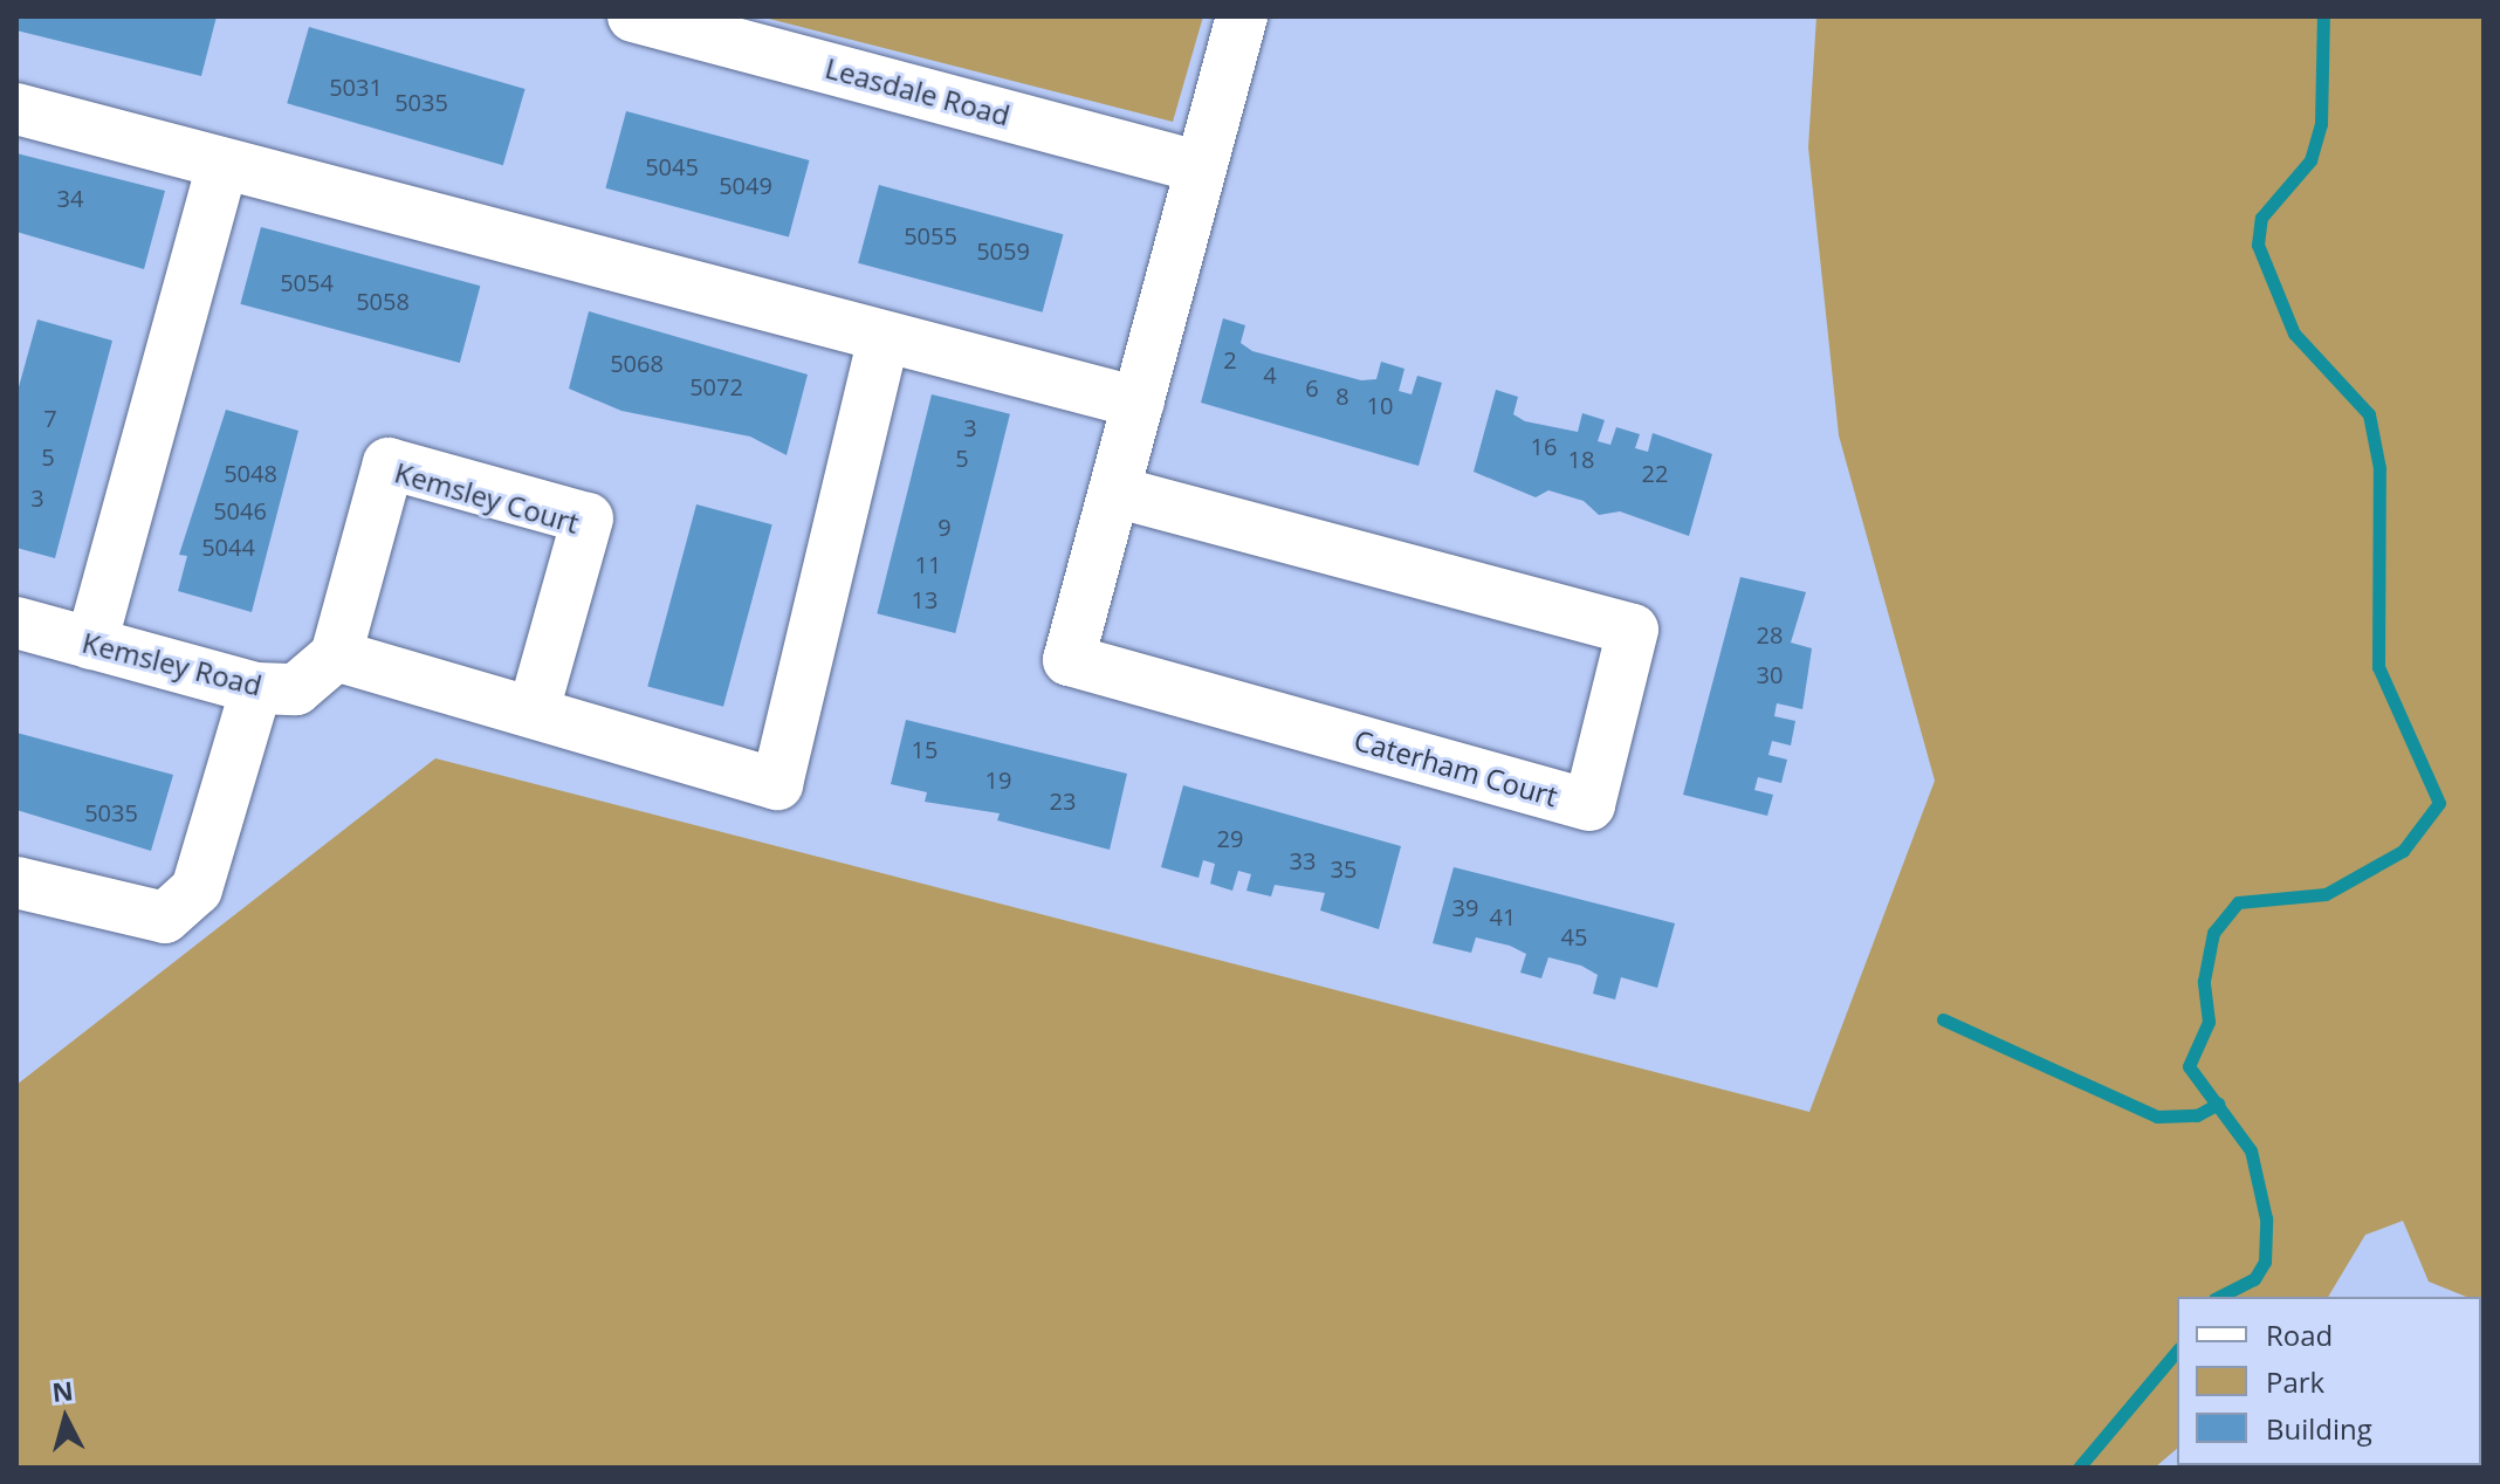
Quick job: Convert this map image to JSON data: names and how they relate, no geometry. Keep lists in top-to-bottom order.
{
  "streets": {
    "street": [
      "Leasdale Road",
      "Kemsley Court",
      "Kemsley Road",
      "Caterham Court"
    ]
  },
  "crossings": [
    ["Leasdale Road", "Caterham Court"],
    ["Kemsley Court", "Kemsley Road"]
  ],
  "house_numbers": [
    "5031",
    "5035",
    "5045",
    "5049",
    "34",
    "5055",
    "5059",
    "5054",
    "5058",
    "2",
    "5068",
    "4",
    "5072",
    "6",
    "8",
    "10",
    "7",
    "3",
    "16",
    "5",
    "5",
    "18",
    "5048",
    "22",
    "3",
    "5046",
    "9",
    "5044",
    "11",
    "13",
    "28",
    "30",
    "15",
    "19",
    "23",
    "5035",
    "29",
    "33",
    "35",
    "39",
    "41",
    "45"
  ],
  "legend": ["Road", "Park", "Building"],
  "north": "top"
}
